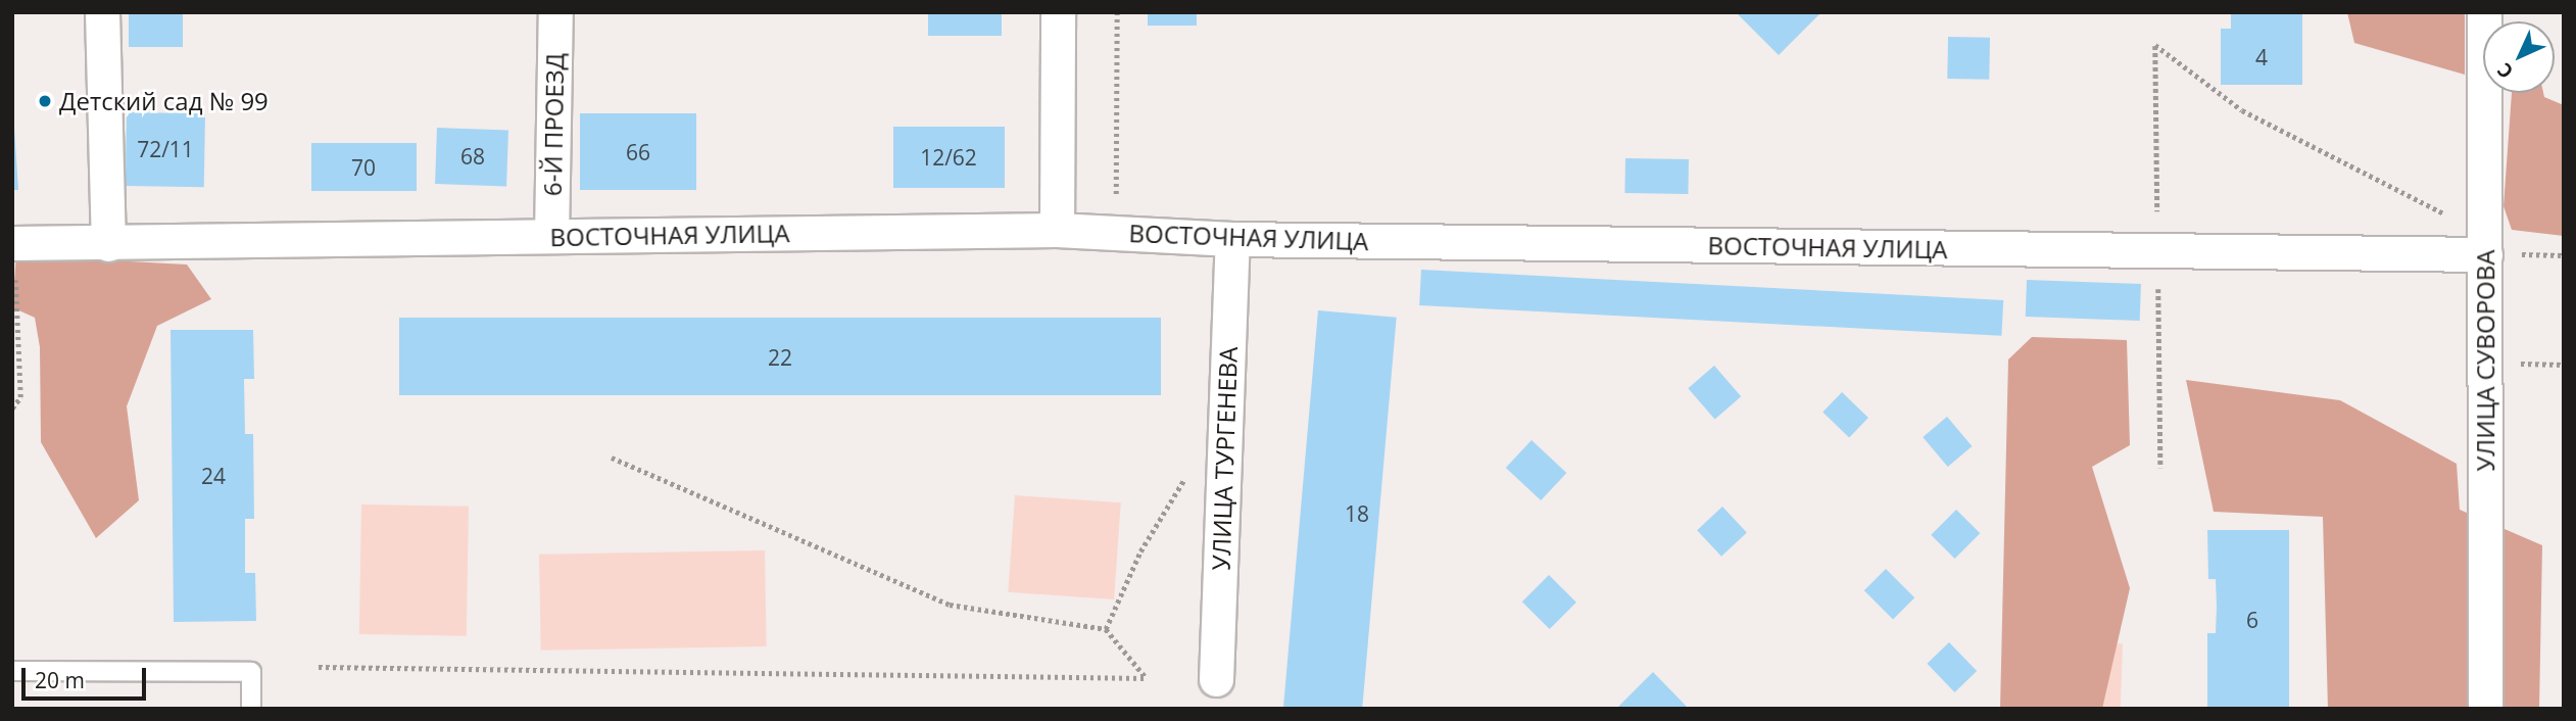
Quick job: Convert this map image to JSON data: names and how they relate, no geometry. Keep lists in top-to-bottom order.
{
  "streets": {
    "street": [
      "6-Й ПРОЕЗД",
      "ВОСТОЧНАЯ УЛИЦА",
      "УЛИЦА СУВОРОВА",
      "УЛИЦА ТУРГЕНЕВА"
    ]
  },
  "crossings": [
    ["6-Й ПРОЕЗД", "ВОСТОЧНАЯ УЛИЦА"],
    ["ВОСТОЧНАЯ УЛИЦА", "УЛИЦА СУВОРОВА"],
    ["ВОСТОЧНАЯ УЛИЦА", "УЛИЦА ТУРГЕНЕВА"]
  ],
  "places": ["Детский сад № 99"],
  "house_numbers": [
    "4",
    "72/11",
    "66",
    "68",
    "12/62",
    "70",
    "22",
    "24",
    "18",
    "6"
  ],
  "scale_bar": "20 m",
  "north": "bottom left"
}
